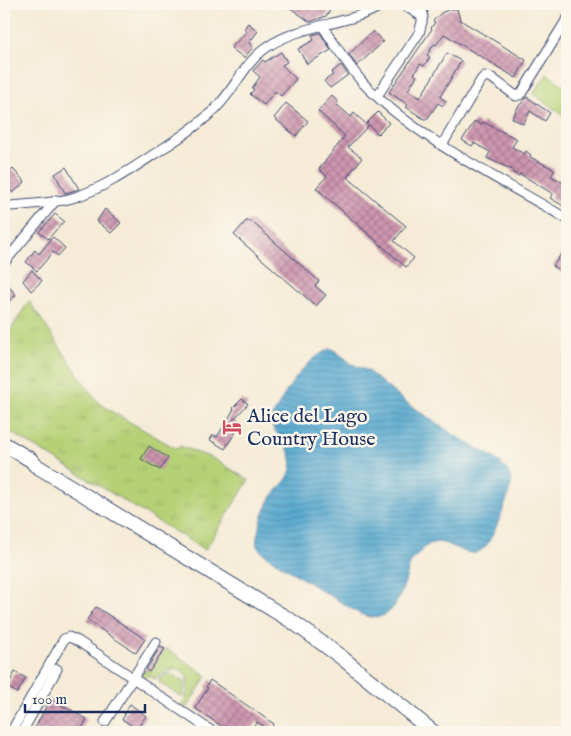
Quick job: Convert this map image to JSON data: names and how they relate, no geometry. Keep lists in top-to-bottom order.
{
  "places": {
    "hotel": ["Alice del Lago Country House"]
  },
  "scale_bar": "100 m"
}
